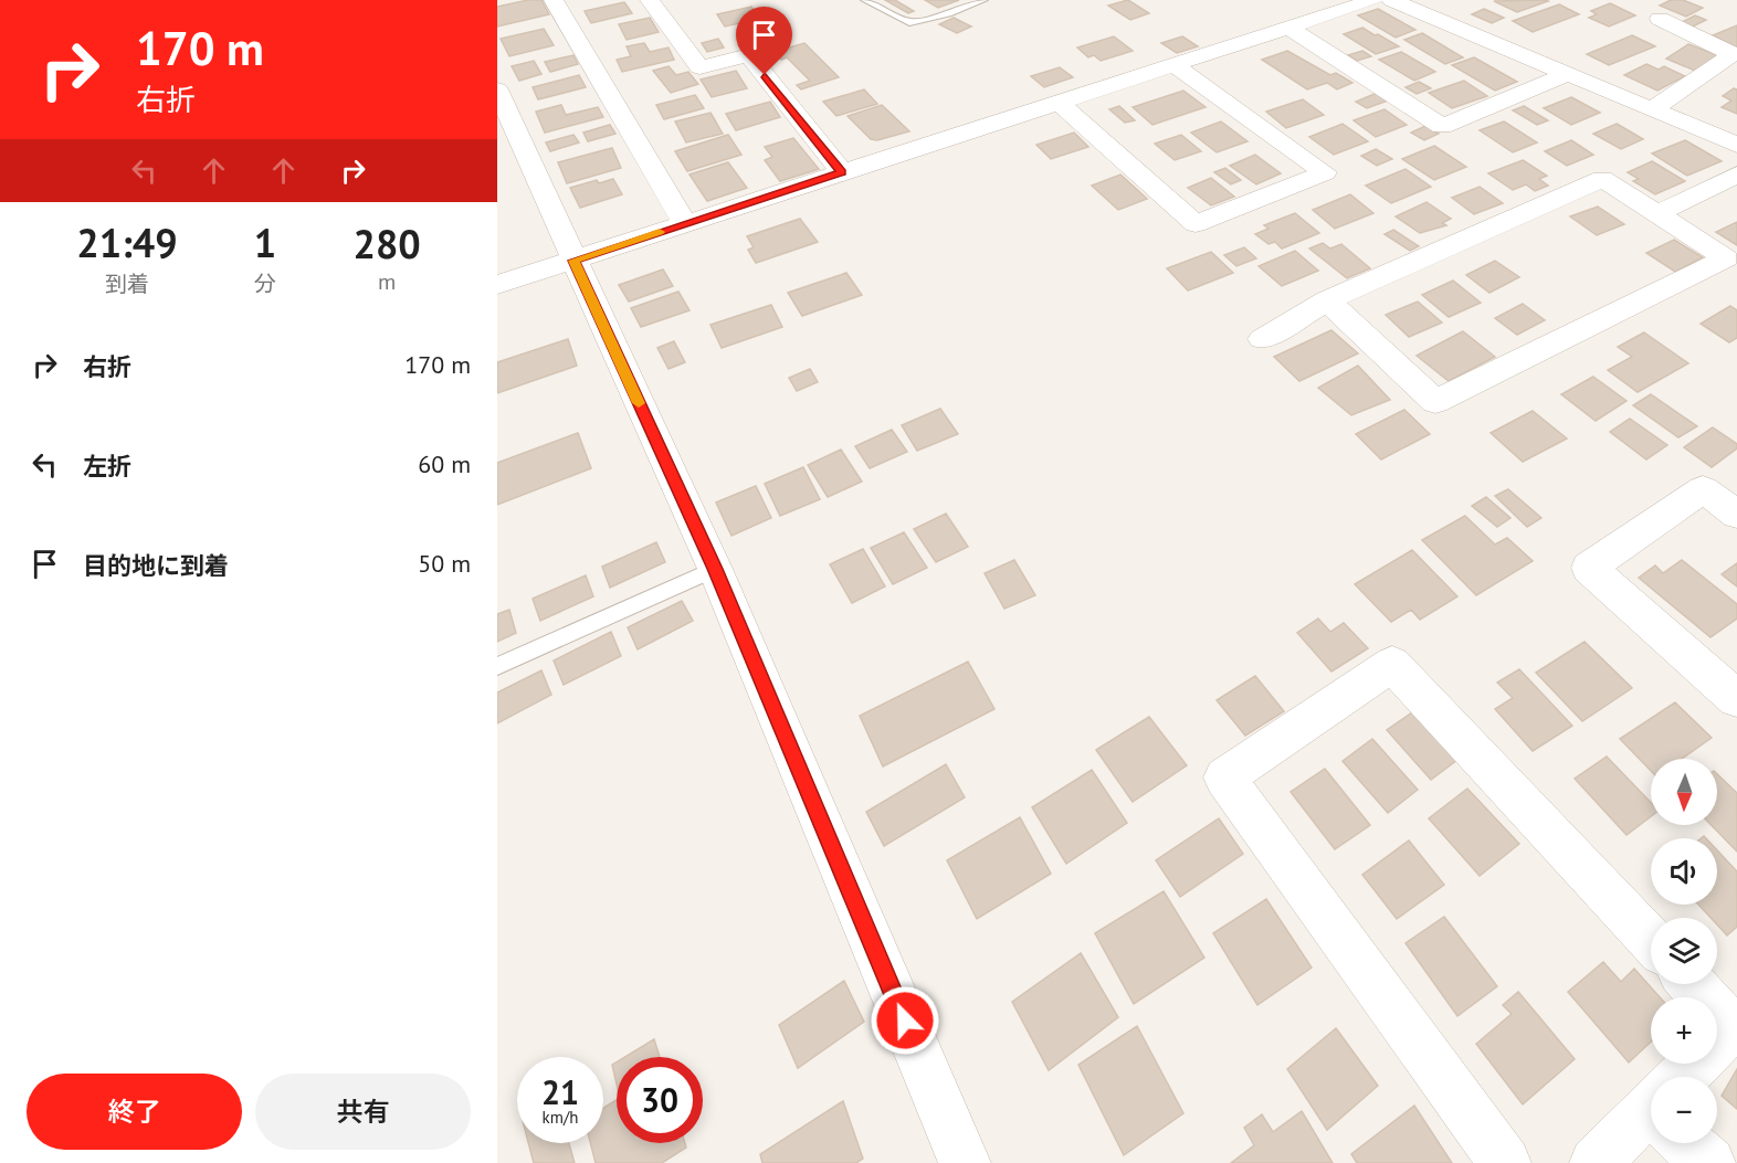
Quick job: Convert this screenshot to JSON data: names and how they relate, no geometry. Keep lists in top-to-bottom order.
{
  "north": "bottom",
  "page": {
    "turn": ["170 m", "右折"],
    "eta": [
      "21:49",
      "到着",
      "1",
      "分",
      "280",
      "m"
    ],
    "list": [
      {
        "name": "右折",
        "value": "170 m"
      },
      {
        "name": "左折",
        "value": "60 m"
      },
      {
        "name": "目的地に到着",
        "value": "50 m"
      }
    ],
    "map_buttons": ["+", "−"],
    "speed": "21 km/h",
    "limit": "30",
    "buttons": ["終了", "共有"]
  }
}
